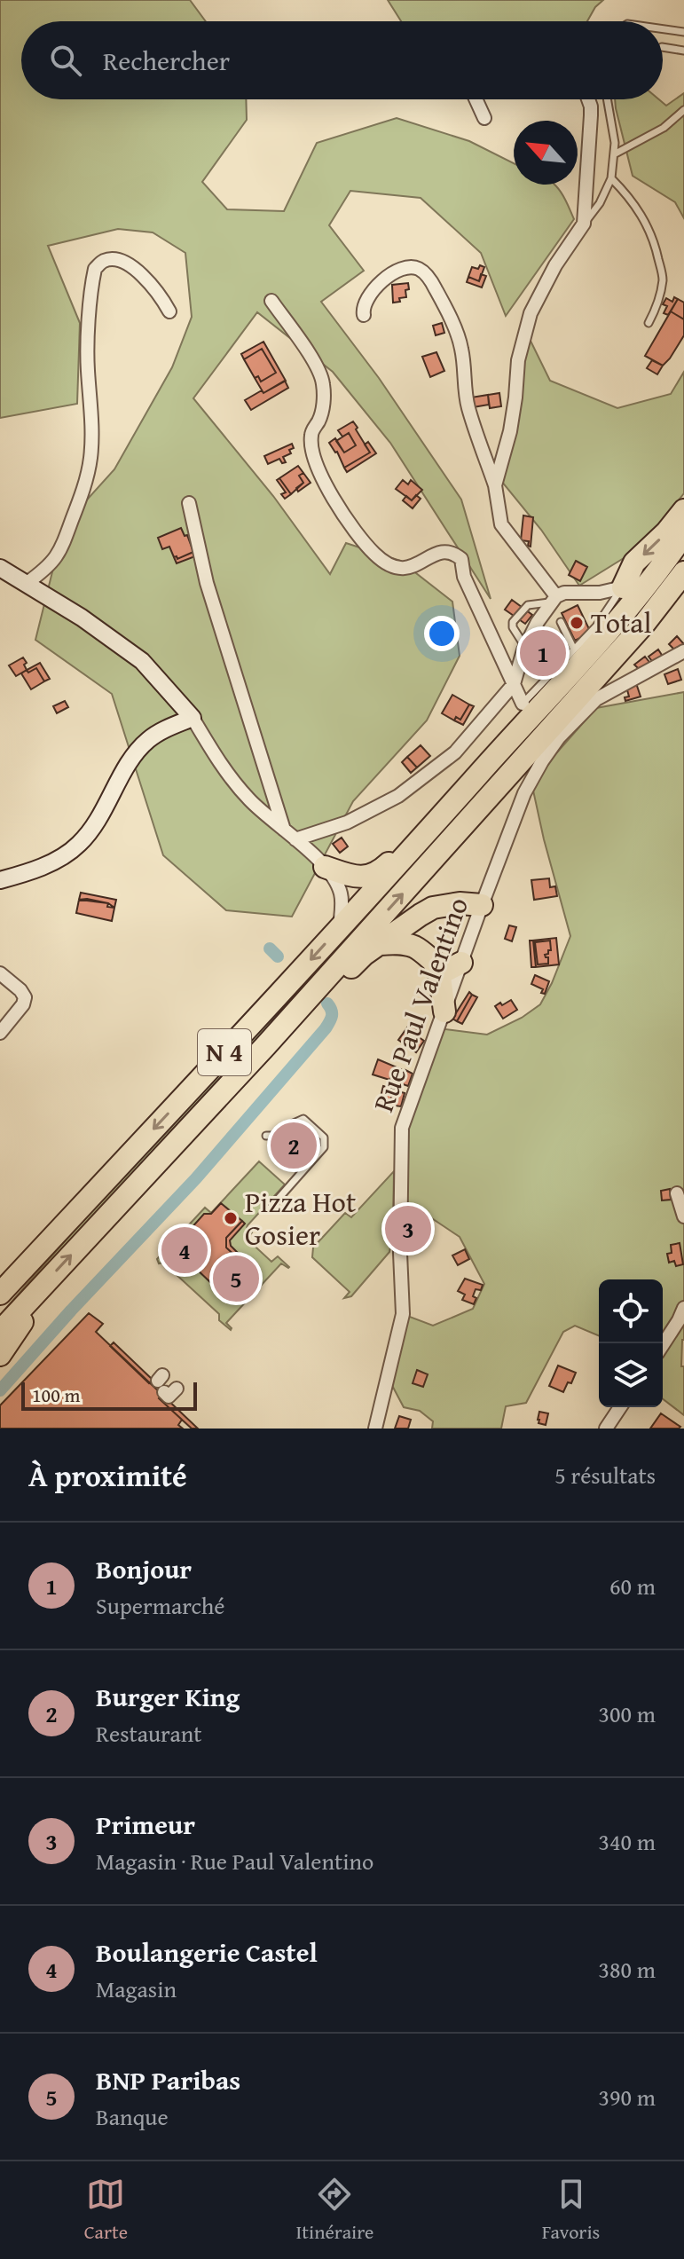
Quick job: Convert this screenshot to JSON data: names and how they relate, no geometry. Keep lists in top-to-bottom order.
{
  "streets": {
    "highway": ["N 4"],
    "street": ["Rue Paul Valentino"]
  },
  "places": ["Total", "Pizza Hot Gosier"],
  "scale_bar": "100 m",
  "north": "top left",
  "page": {
    "search": "Rechercher",
    "pins": [
      "1",
      "2",
      "3",
      "4",
      "5"
    ],
    "scale": "100 m",
    "heading": ["À proximité", "5 résultats"],
    "list": [
      {
        "mark": "1",
        "name": "Bonjour",
        "note": "Supermarché",
        "value": "60 m"
      },
      {
        "mark": "2",
        "name": "Burger King",
        "note": "Restaurant",
        "value": "300 m"
      },
      {
        "mark": "3",
        "name": "Primeur",
        "note": "Magasin · Rue Paul Valentino",
        "value": "340 m"
      },
      {
        "mark": "4",
        "name": "Boulangerie Castel",
        "note": "Magasin",
        "value": "380 m"
      },
      {
        "mark": "5",
        "name": "BNP Paribas",
        "note": "Banque",
        "value": "390 m"
      }
    ],
    "nav": ["Carte", "Itinéraire", "Favoris"]
  }
}
